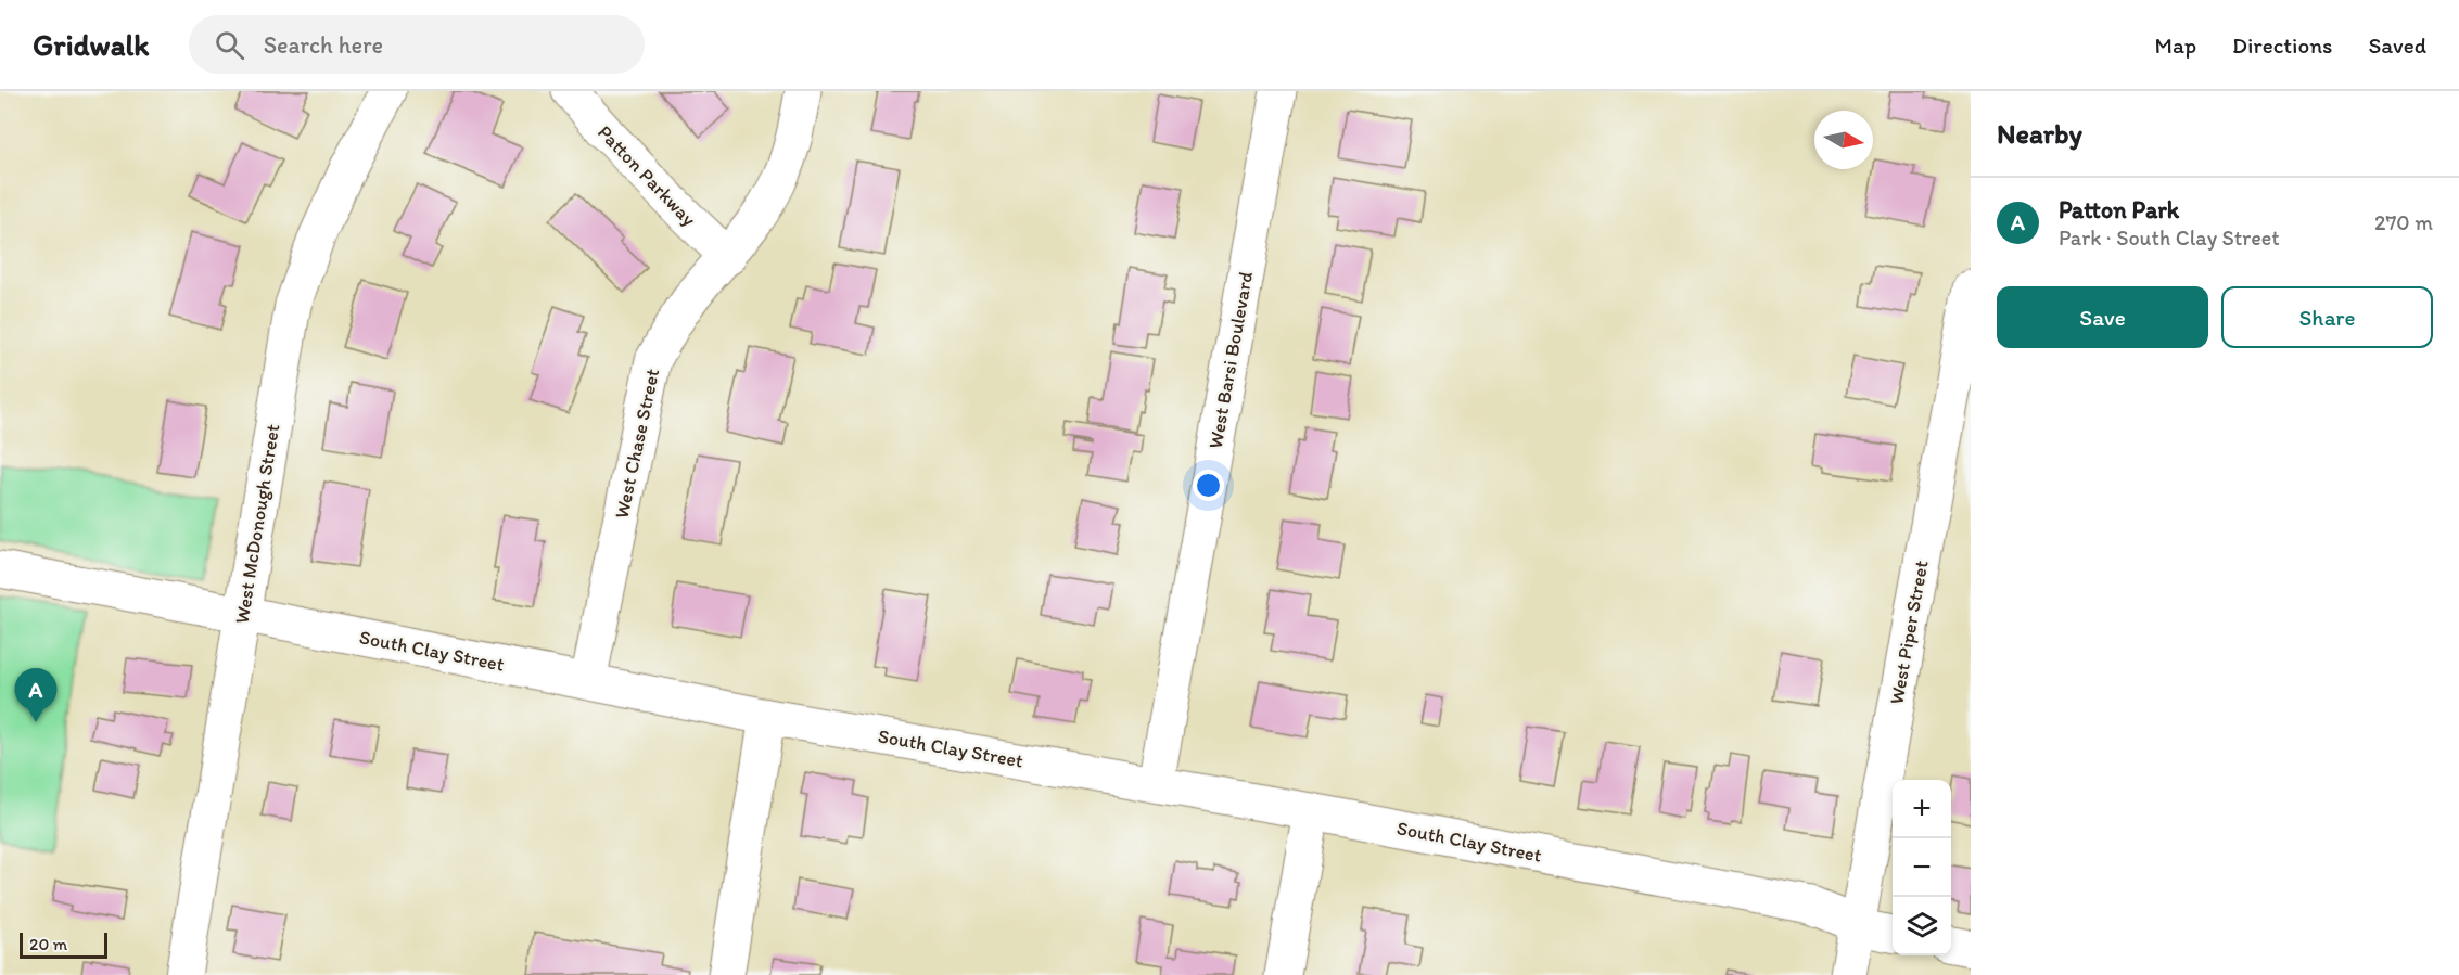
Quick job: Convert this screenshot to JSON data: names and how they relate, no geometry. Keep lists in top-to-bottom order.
{
  "streets": {
    "street": [
      "Patton Parkway",
      "West Barsi Boulevard",
      "West Chase Street",
      "West McDonough Street",
      "West Piper Street",
      "South Clay Street"
    ]
  },
  "crossings": [
    ["Patton Parkway", "West Chase Street"],
    ["West Barsi Boulevard", "South Clay Street"],
    ["West Chase Street", "South Clay Street"],
    ["West McDonough Street", "South Clay Street"],
    ["West Piper Street", "South Clay Street"]
  ],
  "scale_bar": "20 m",
  "north": "right",
  "page": {
    "header": "Gridwalk",
    "search": "Search here",
    "nav": ["Map", "Directions", "Saved"],
    "heading": "Nearby",
    "list": [
      {
        "mark": "A",
        "name": "Patton Park",
        "note": "Park · South Clay Street",
        "value": "270 m"
      }
    ],
    "buttons": ["Save", "Share"],
    "pins": "A",
    "map_buttons": ["+", "−"],
    "scale": "20 m"
  }
}
